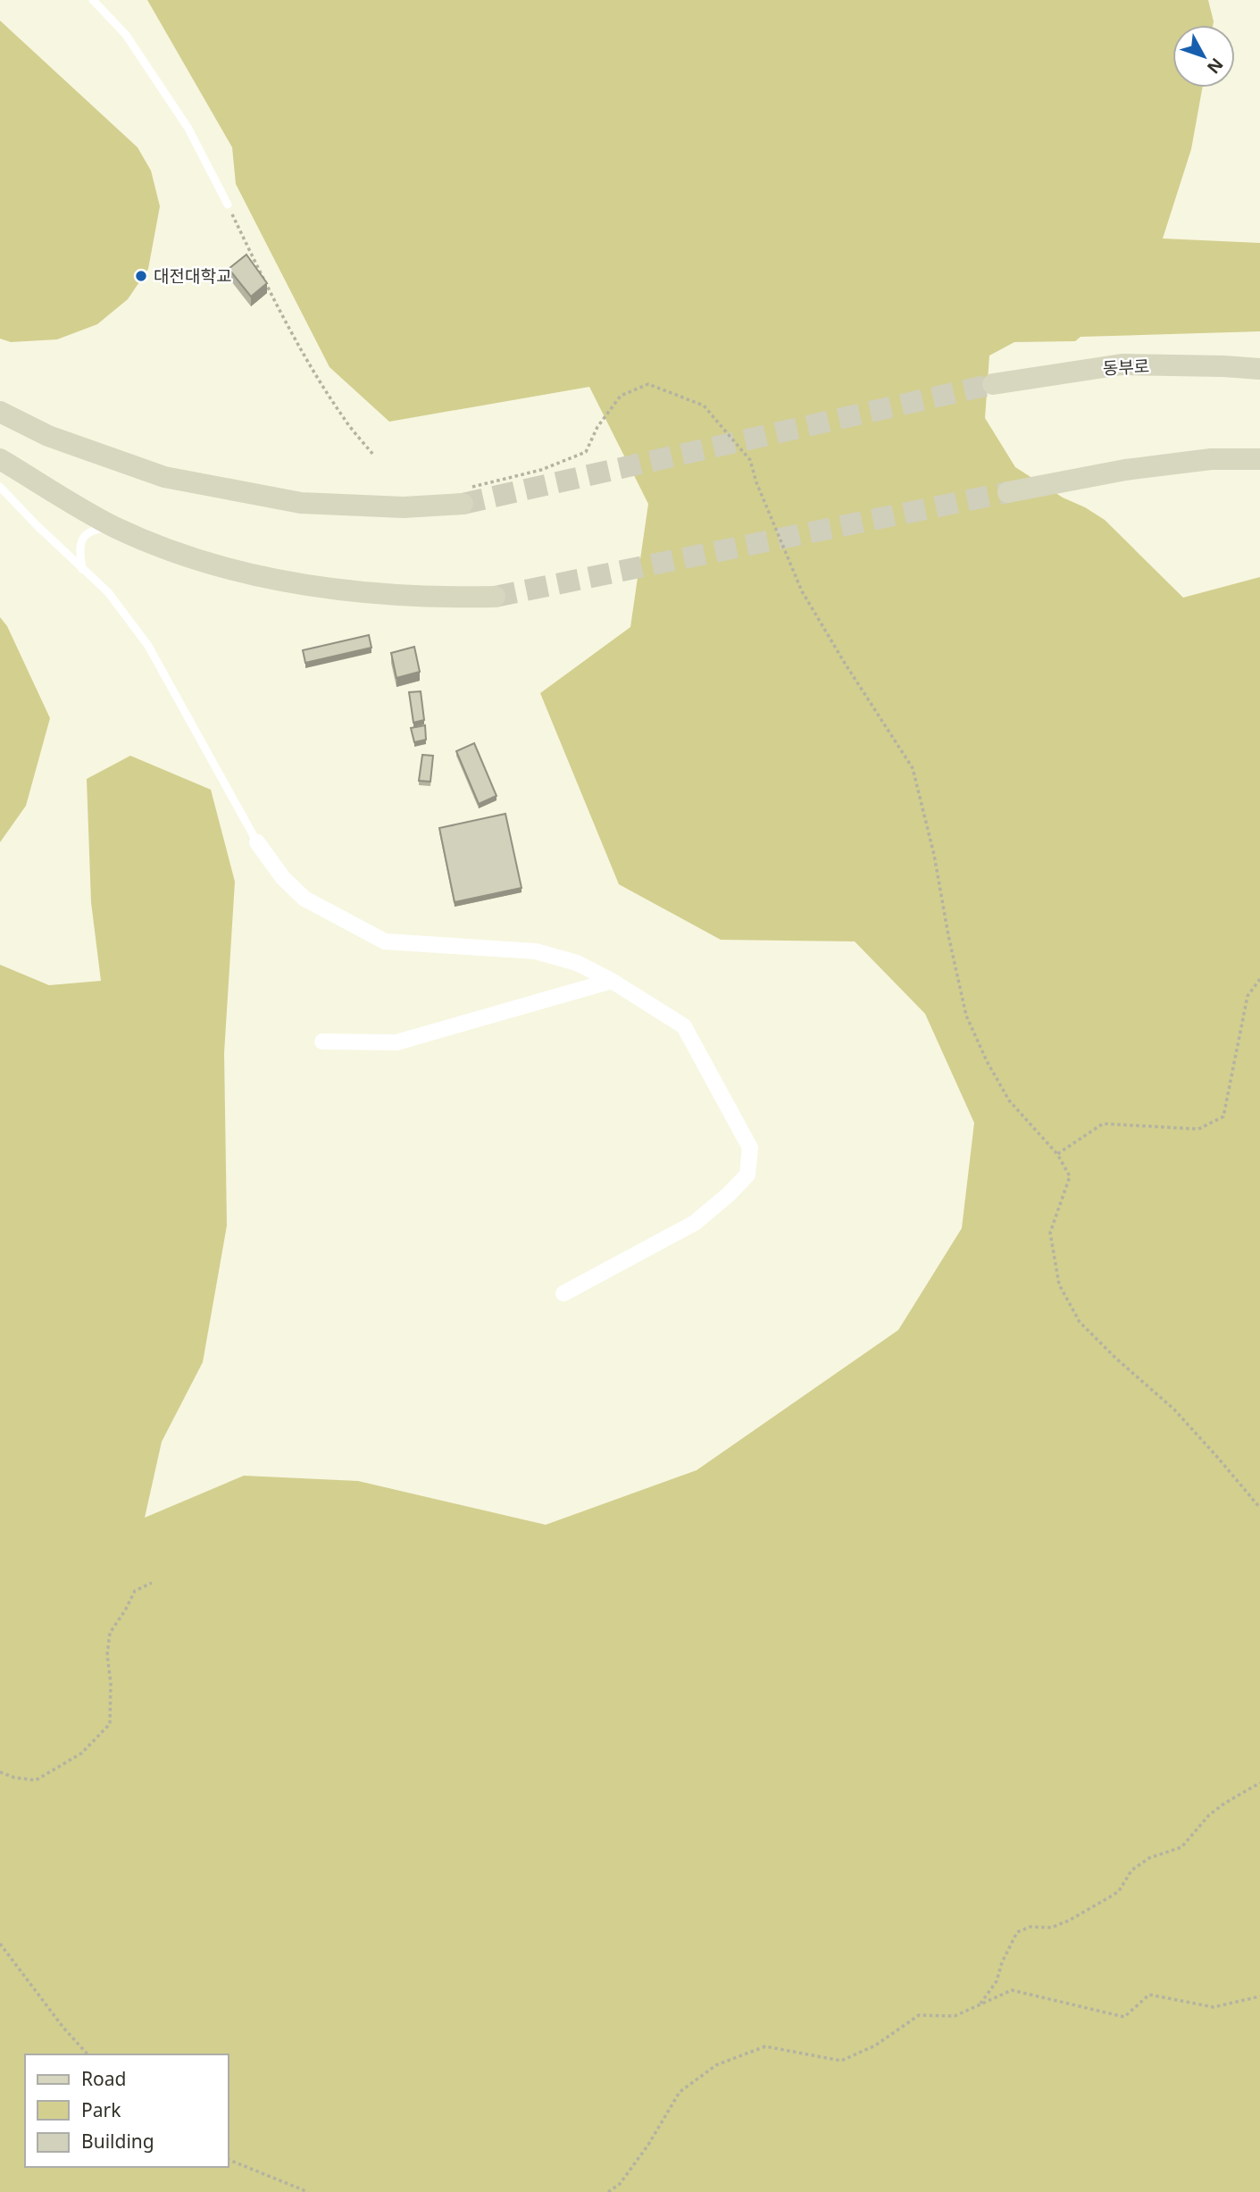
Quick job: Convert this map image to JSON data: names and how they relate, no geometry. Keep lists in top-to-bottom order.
{
  "streets": {
    "main road": ["동부로"]
  },
  "places": ["대전대학교"],
  "legend": ["Road", "Park", "Building"],
  "north": "bottom right"
}
